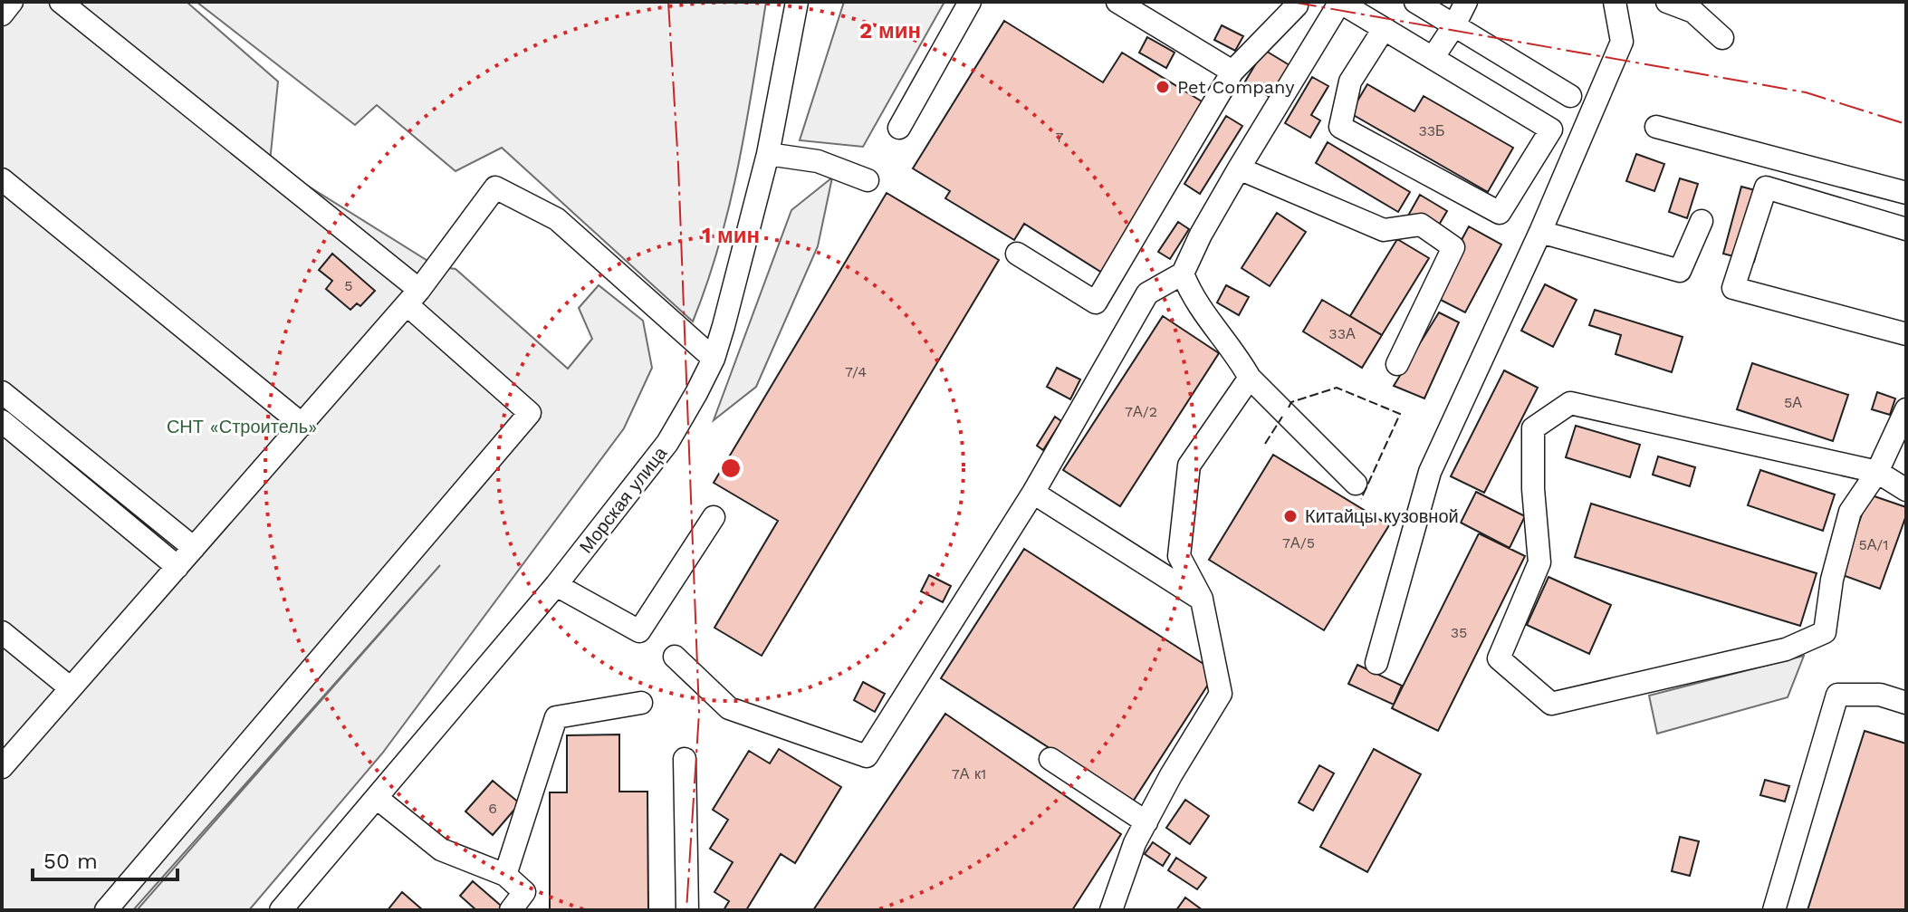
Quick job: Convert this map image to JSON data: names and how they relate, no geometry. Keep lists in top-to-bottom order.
{
  "streets": {
    "street": ["Морская улица"]
  },
  "parks": ["СНТ «Строитель»"],
  "places": ["Pet Company", "Китайцы кузовной"],
  "house_numbers": [
    "33Б",
    "7",
    "5",
    "33А",
    "7/4",
    "5А",
    "7А/2",
    "7А/5",
    "5А/1",
    "35",
    "7А к1",
    "6"
  ],
  "scale_bar": "50 m",
  "rings": ["2 мин", "1 мин"]
}
